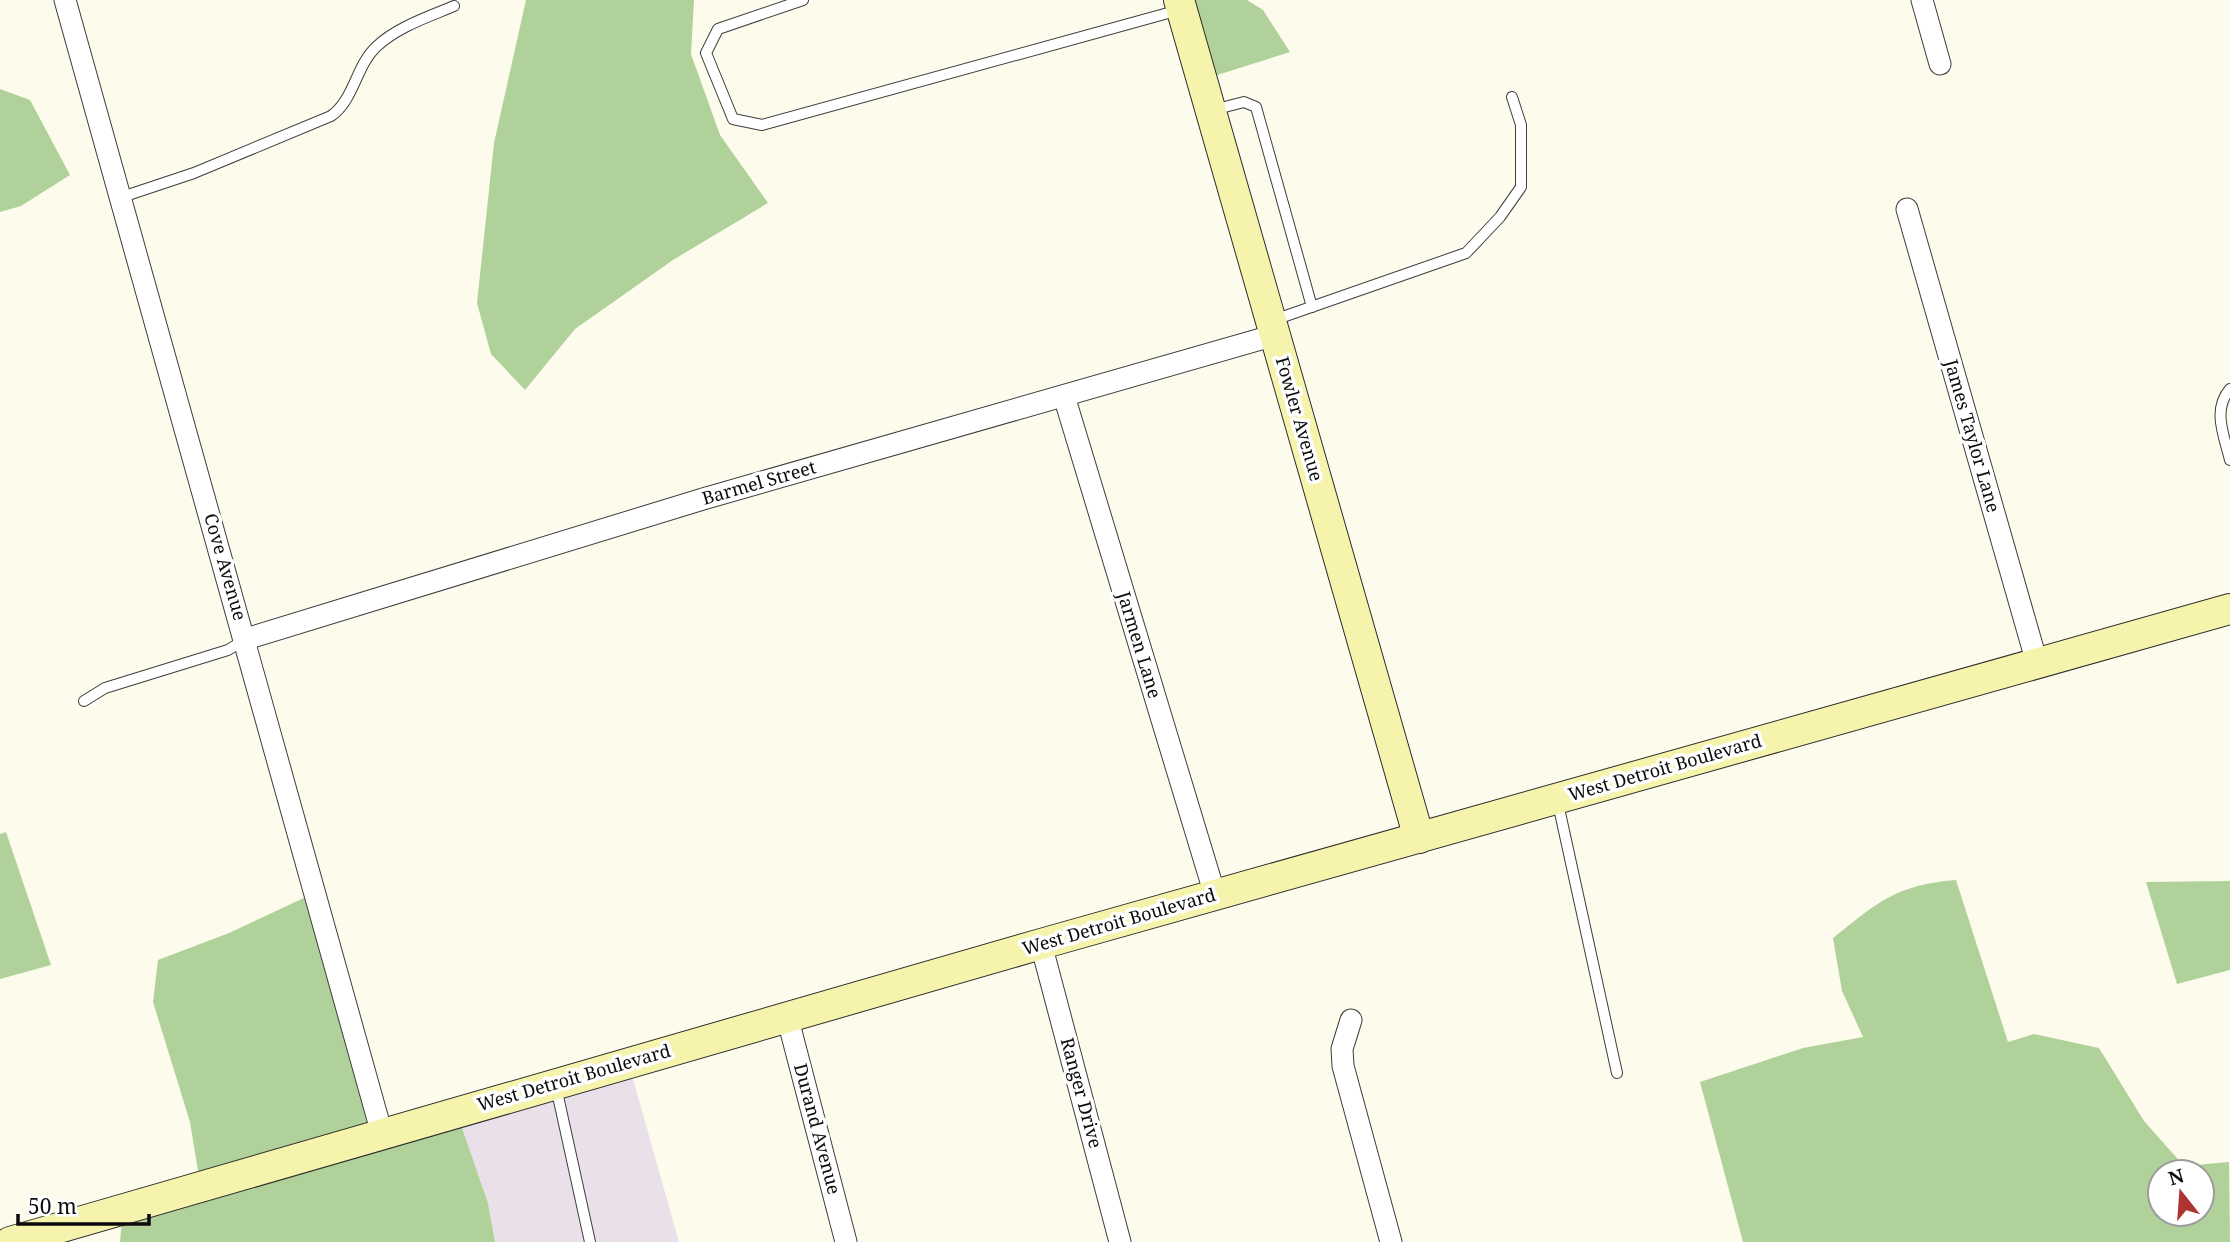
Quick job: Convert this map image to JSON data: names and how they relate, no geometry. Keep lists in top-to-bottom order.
{
  "streets": {
    "street": [
      "Fowler Avenue",
      "James Taylor Lane",
      "Barmel Street",
      "Cove Avenue",
      "Jarmen Lane",
      "West Detroit Boulevard",
      "Ranger Drive",
      "Durand Avenue"
    ]
  },
  "crossings": [
    ["Fowler Avenue", "Barmel Street"],
    ["Fowler Avenue", "West Detroit Boulevard"],
    ["James Taylor Lane", "West Detroit Boulevard"],
    ["Barmel Street", "Cove Avenue"],
    ["Barmel Street", "Jarmen Lane"],
    ["Cove Avenue", "West Detroit Boulevard"],
    ["Jarmen Lane", "West Detroit Boulevard"],
    ["West Detroit Boulevard", "Ranger Drive"],
    ["West Detroit Boulevard", "Durand Avenue"]
  ],
  "scale_bar": "50 m",
  "north": "top"
}
